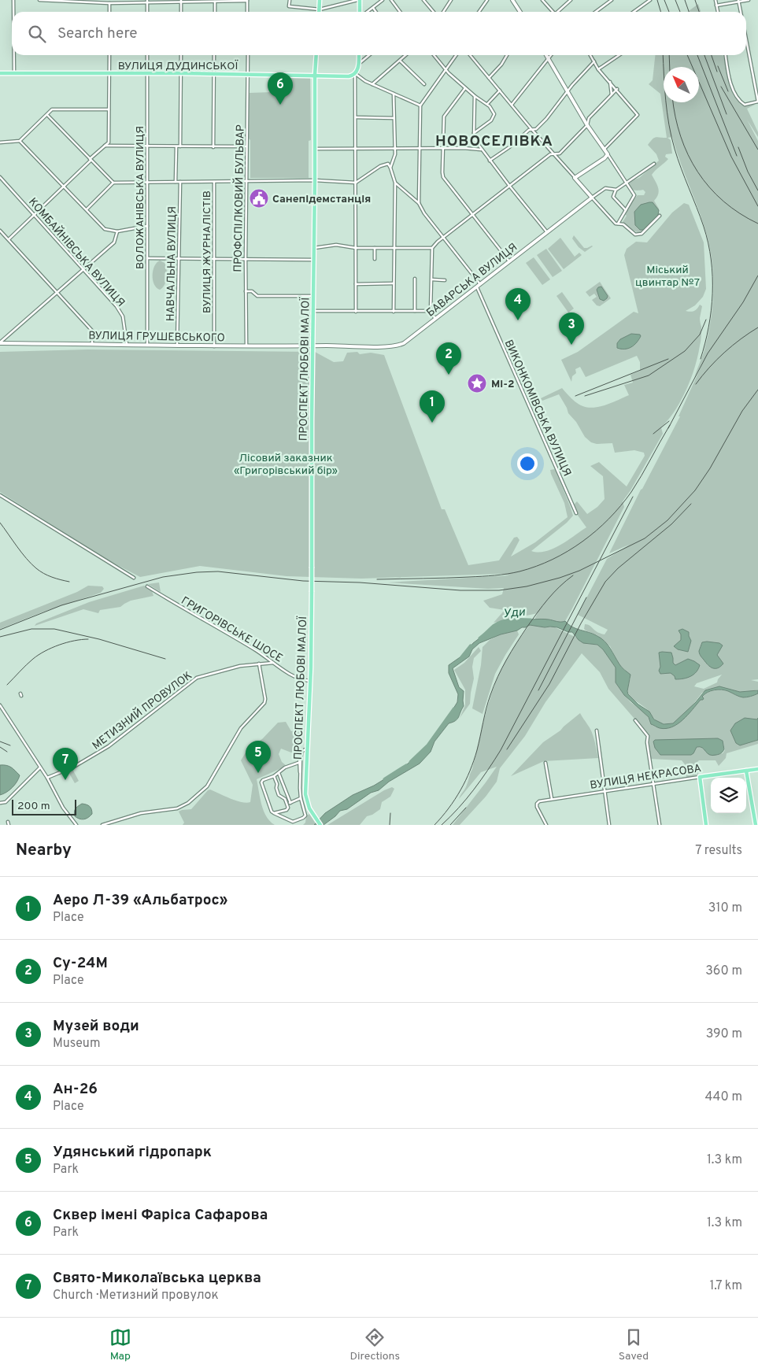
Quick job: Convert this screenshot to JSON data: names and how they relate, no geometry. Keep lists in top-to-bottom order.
{
  "streets": {
    "main road": ["ВУЛИЦЯ ДУДИНСЬКОЇ", "ПРОСПЕКТ ЛЮБОВІ МАЛОЇ", "ВУЛИЦЯ НЕКРАСОВА"],
    "street": [
      "ВОЛОЖАНІВСЬКА ВУЛИЦЯ",
      "ПРОФСПІЛКОВИЙ БУЛЬВАР",
      "КОМБАЙНІВСЬКА ВУЛИЦЯ",
      "ВУЛИЦЯ ЖУРНАЛІСТІВ",
      "НАВЧАЛЬНА ВУЛИЦЯ",
      "БАВАРСЬКА ВУЛИЦЯ",
      "ВУЛИЦЯ ГРУШЕВСЬКОГО",
      "ВИКОНКОМІВСЬКА ВУЛИЦЯ",
      "ГРИГОРІВСЬКЕ ШОСЕ",
      "МЕТИЗНИЙ ПРОВУЛОК"
    ]
  },
  "crossings": [
    ["ВУЛИЦЯ ДУДИНСЬКОЇ", "ВОЛОЖАНІВСЬКА ВУЛИЦЯ"],
    ["ВУЛИЦЯ ДУДИНСЬКОЇ", "ПРОФСПІЛКОВИЙ БУЛЬВАР"],
    ["ВУЛИЦЯ ДУДИНСЬКОЇ", "ПРОСПЕКТ ЛЮБОВІ МАЛОЇ"],
    ["ВОЛОЖАНІВСЬКА ВУЛИЦЯ", "ВУЛИЦЯ ГРУШЕВСЬКОГО"],
    ["ПРОФСПІЛКОВИЙ БУЛЬВАР", "ВУЛИЦЯ ГРУШЕВСЬКОГО"],
    ["КОМБАЙНІВСЬКА ВУЛИЦЯ", "ВУЛИЦЯ ГРУШЕВСЬКОГО"],
    ["ВУЛИЦЯ ЖУРНАЛІСТІВ", "ВУЛИЦЯ ГРУШЕВСЬКОГО"],
    ["НАВЧАЛЬНА ВУЛИЦЯ", "ВУЛИЦЯ ГРУШЕВСЬКОГО"],
    ["БАВАРСЬКА ВУЛИЦЯ", "ВУЛИЦЯ ГРУШЕВСЬКОГО"],
    ["БАВАРСЬКА ВУЛИЦЯ", "ПРОСПЕКТ ЛЮБОВІ МАЛОЇ"],
    ["БАВАРСЬКА ВУЛИЦЯ", "ВИКОНКОМІВСЬКА ВУЛИЦЯ"],
    ["ВУЛИЦЯ ГРУШЕВСЬКОГО", "ПРОСПЕКТ ЛЮБОВІ МАЛОЇ"],
    ["ПРОСПЕКТ ЛЮБОВІ МАЛОЇ", "ГРИГОРІВСЬКЕ ШОСЕ"],
    ["ГРИГОРІВСЬКЕ ШОСЕ", "МЕТИЗНИЙ ПРОВУЛОК"]
  ],
  "districts": ["НОВОСЕЛІВКА"],
  "water": ["Уди"],
  "parks": ["Міський цвинтар №7", "Лісовий заказник «Григорівський бір»"],
  "places": {
    "public building": ["Санепідемстанція"],
    "place": ["Мі-2"]
  },
  "scale_bar": "200 m",
  "north": "top left",
  "page": {
    "search": "Search here",
    "pins": [
      "6",
      "4",
      "3",
      "2",
      "1",
      "5",
      "7"
    ],
    "scale": "200 m",
    "heading": ["Nearby", "7 results"],
    "list": [
      {
        "mark": "1",
        "name": "Аеро Л-39 «Альбатрос»",
        "note": "Place",
        "value": "310 m"
      },
      {
        "mark": "2",
        "name": "Су-24М",
        "note": "Place",
        "value": "360 m"
      },
      {
        "mark": "3",
        "name": "Музей води",
        "note": "Museum",
        "value": "390 m"
      },
      {
        "mark": "4",
        "name": "Ан-26",
        "note": "Place",
        "value": "440 m"
      },
      {
        "mark": "5",
        "name": "Удянський гідропарк",
        "note": "Park",
        "value": "1.3 km"
      },
      {
        "mark": "6",
        "name": "Сквер імені Фаріса Сафарова",
        "note": "Park",
        "value": "1.3 km"
      },
      {
        "mark": "7",
        "name": "Свято-Миколаївська церква",
        "note": "Church · Метизний провулок",
        "value": "1.7 km"
      }
    ],
    "nav": ["Map", "Directions", "Saved"]
  }
}
